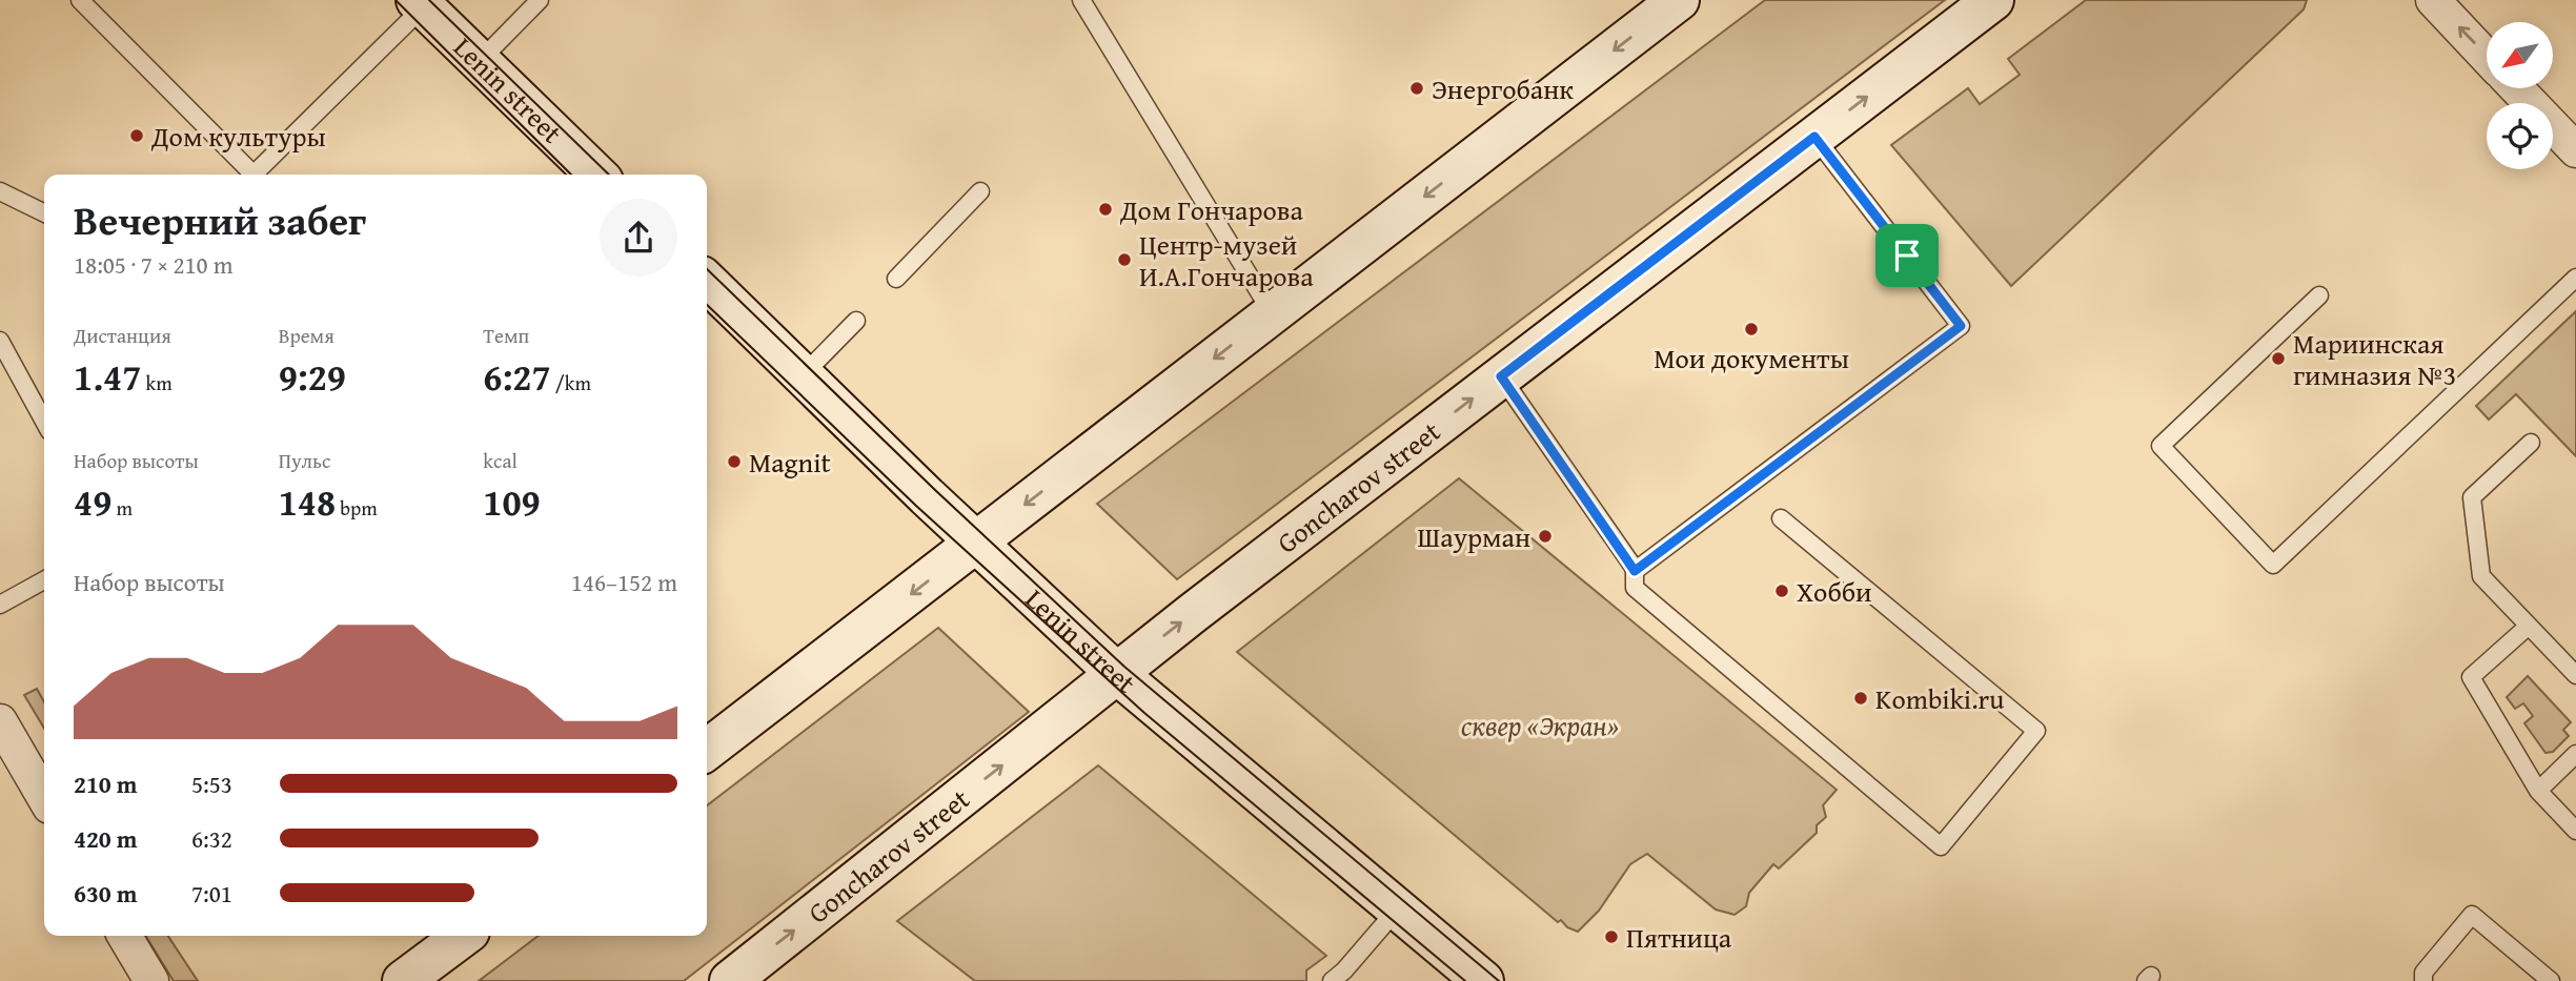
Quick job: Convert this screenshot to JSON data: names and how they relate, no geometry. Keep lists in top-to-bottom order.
{
  "streets": {
    "main road": ["Lenin street", "Goncharov street"]
  },
  "crossings": [
    ["Lenin street", "Goncharov street"]
  ],
  "parks": ["сквер «Экран»"],
  "places": [
    "Энергобанк",
    "Дом культуры",
    "Дом Гончарова",
    "Центр-музей И.А.Гончарова",
    "Мои документы",
    "Мариинская гимназия №3",
    "Magnit",
    "Шаурман",
    "Хобби",
    "Kombiki.ru",
    "Пятница"
  ],
  "north": "bottom left",
  "page": {
    "heading": ["Вечерний забег", "18:05 · 7 × 210 m"],
    "stats": [
      ["Дистанция", "1.47 km"],
      ["Время", "9:29"],
      ["Темп", "6:27 /km"],
      ["Набор высоты", "49 m"],
      ["Пульс", "148 bpm"],
      ["kcal", "109"]
    ],
    "chart": ["Набор высоты", "146–152 m"],
    "list": [
      {
        "name": "210 m",
        "note": "5:53"
      },
      {
        "name": "420 m",
        "note": "6:32"
      },
      {
        "name": "630 m",
        "note": "7:01"
      }
    ]
  }
}
